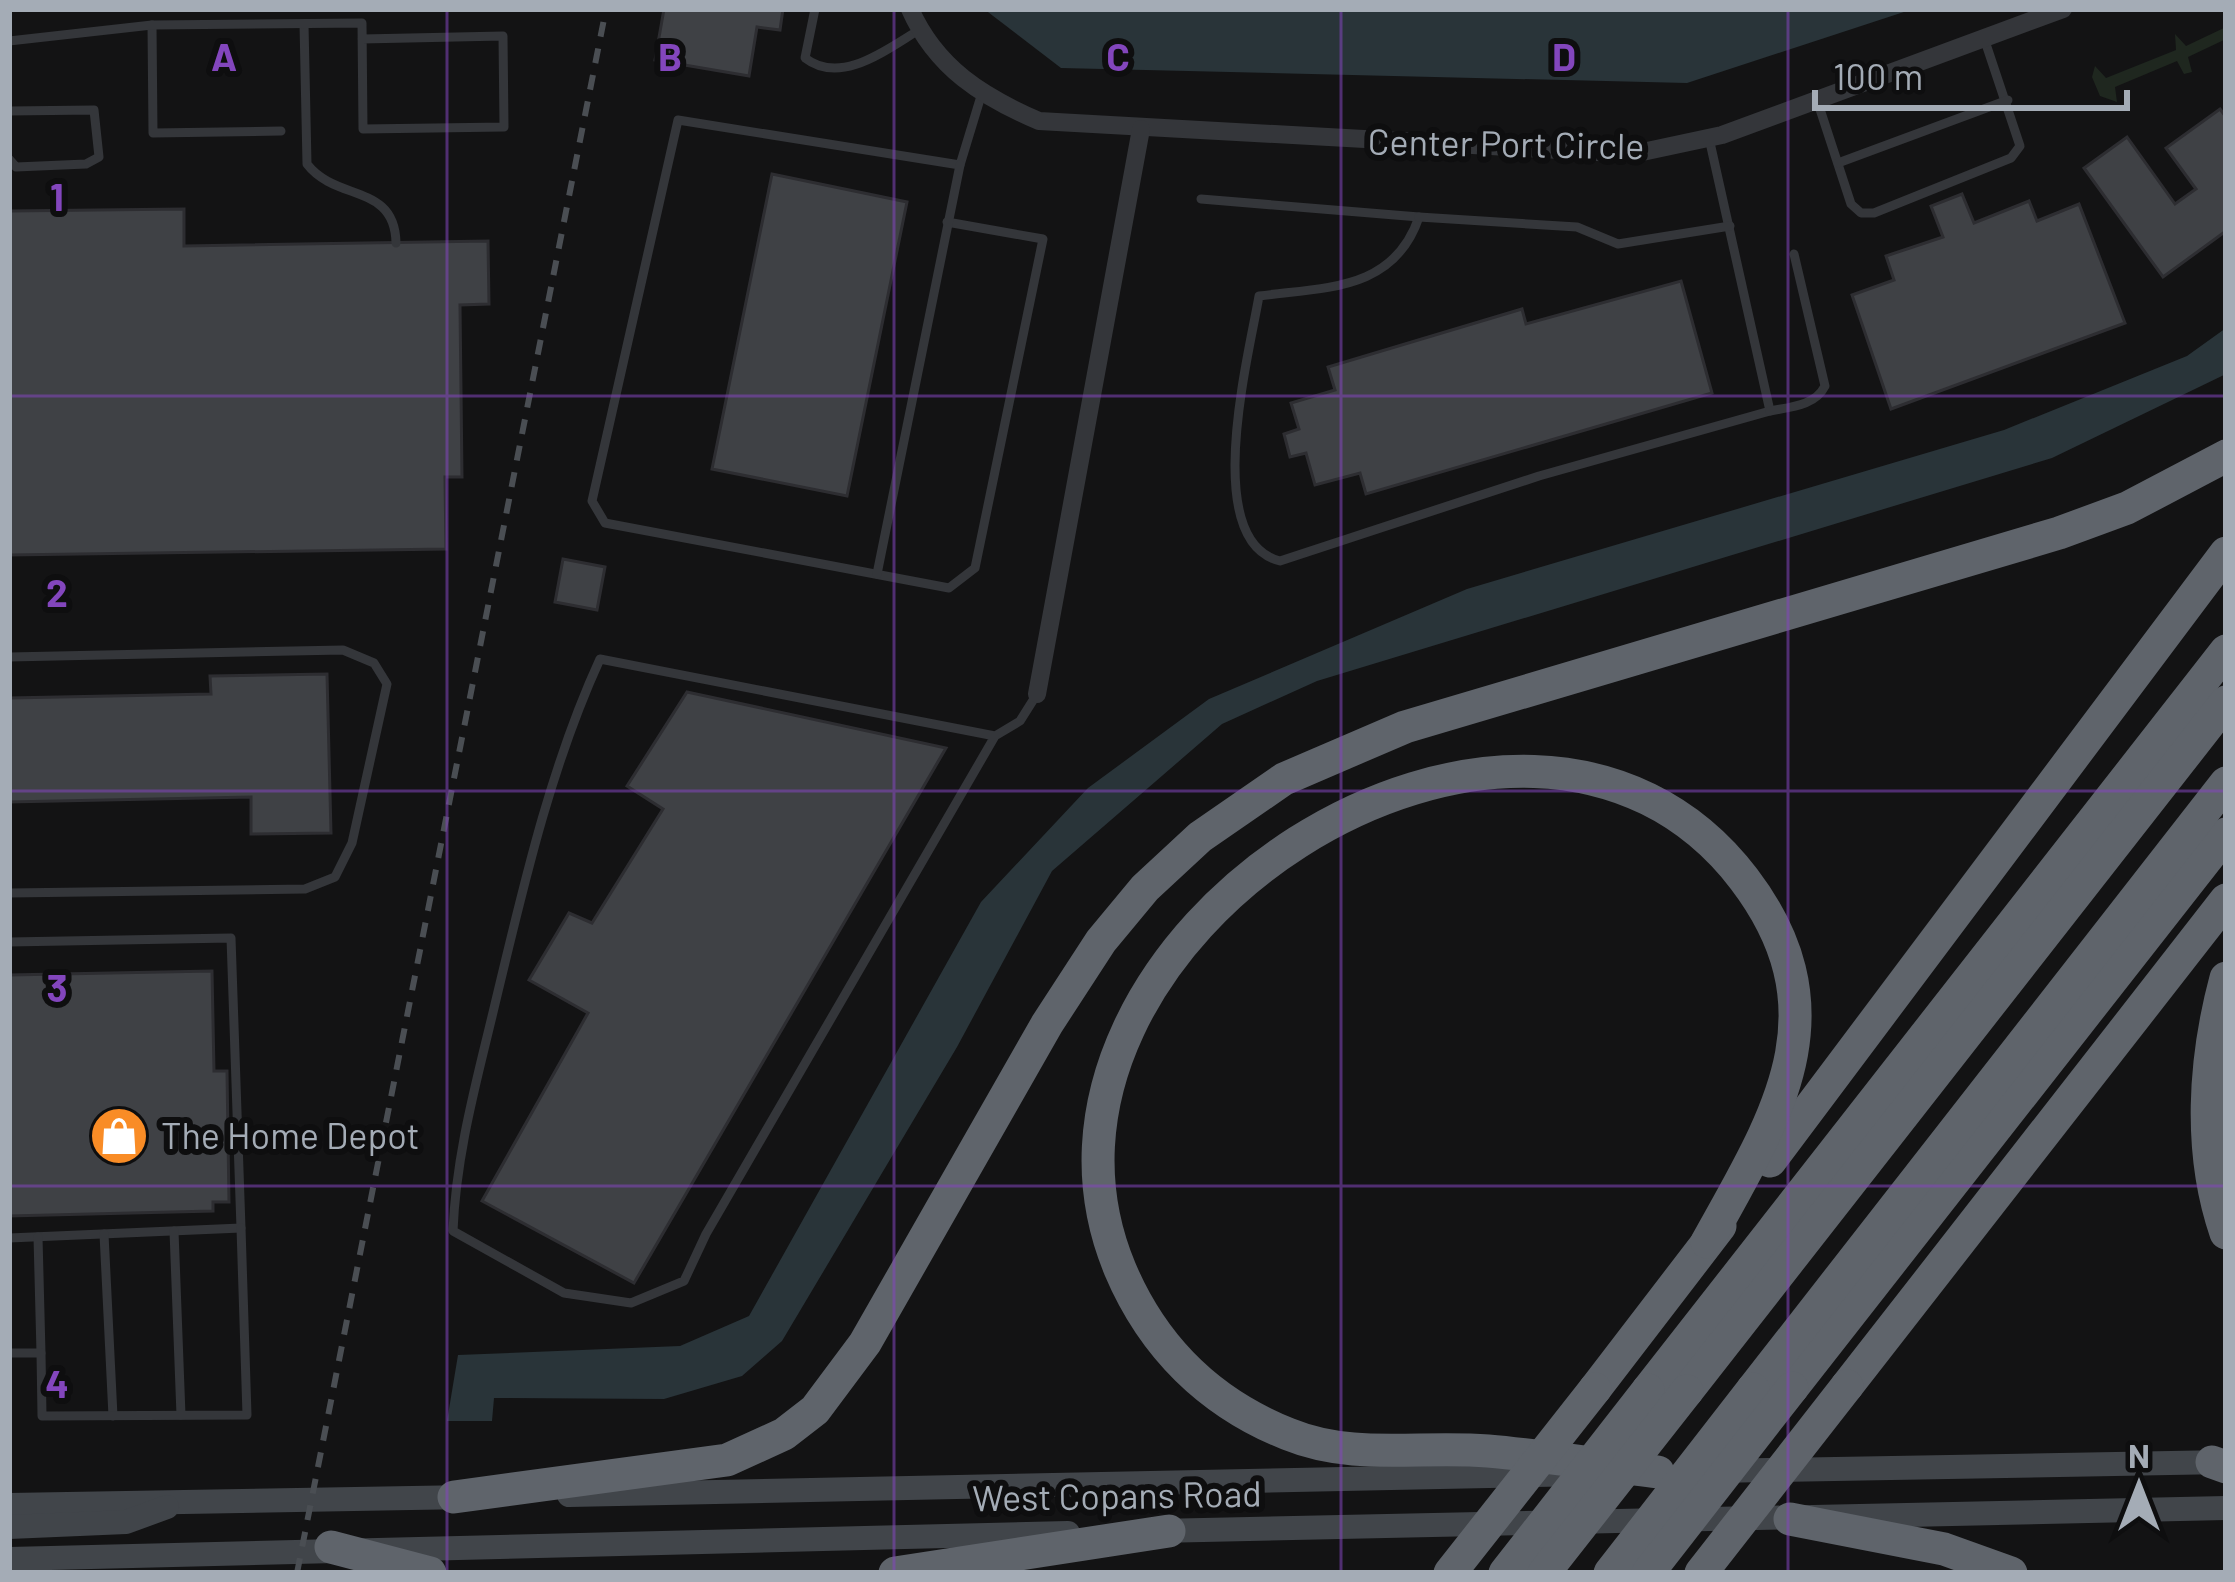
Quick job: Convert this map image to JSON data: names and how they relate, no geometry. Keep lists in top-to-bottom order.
{
  "streets": {
    "main road": ["West Copans Road"],
    "street": ["Center Port Circle"]
  },
  "places": {
    "shop": ["The Home Depot"]
  },
  "scale_bar": "100 m",
  "north": "top",
  "grid": {
    "columns": [
      "A",
      "B",
      "C",
      "D"
    ],
    "rows": [
      "1",
      "2",
      "3",
      "4"
    ]
  }
}
